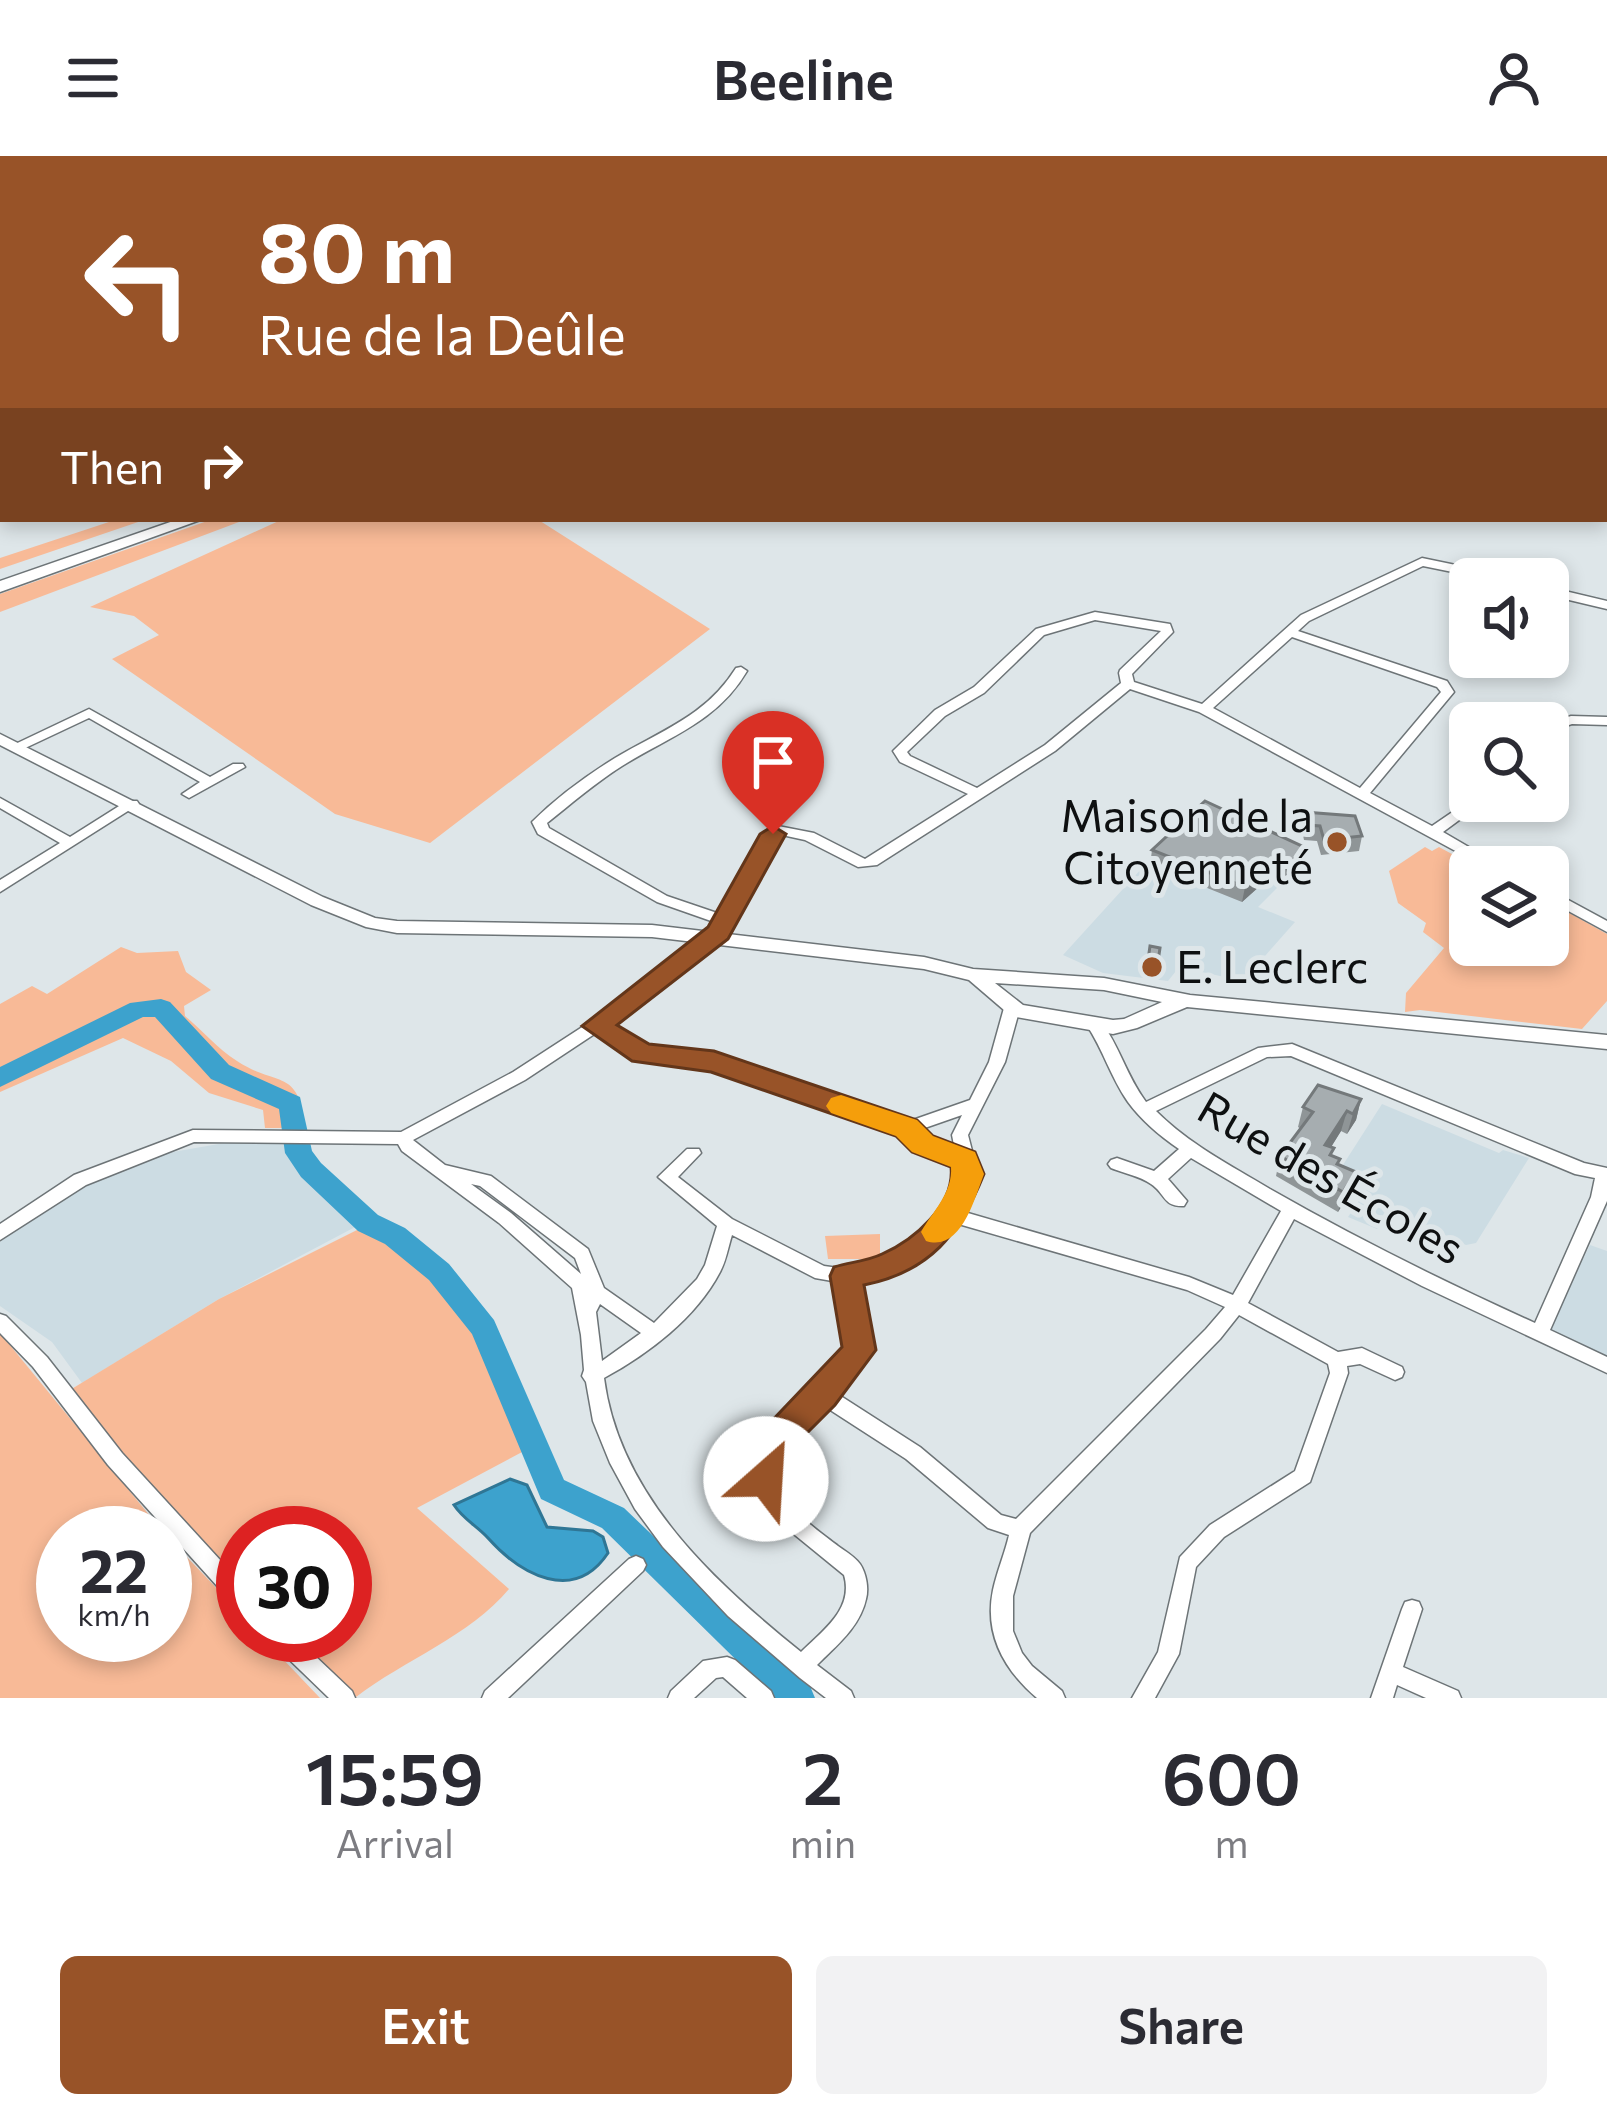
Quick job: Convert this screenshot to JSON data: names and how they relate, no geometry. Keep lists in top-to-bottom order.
{
  "streets": {
    "street": ["Rue des Écoles"]
  },
  "places": ["Maison de la Citoyenneté", "E. Leclerc"],
  "page": {
    "header": "Beeline",
    "turn": ["80 m", "Rue de la Deûle"],
    "then": "Then",
    "speed": "22 km/h",
    "limit": "30",
    "eta": [
      "15:59",
      "Arrival",
      "2",
      "min",
      "600",
      "m"
    ],
    "buttons": ["Exit", "Share"]
  }
}
